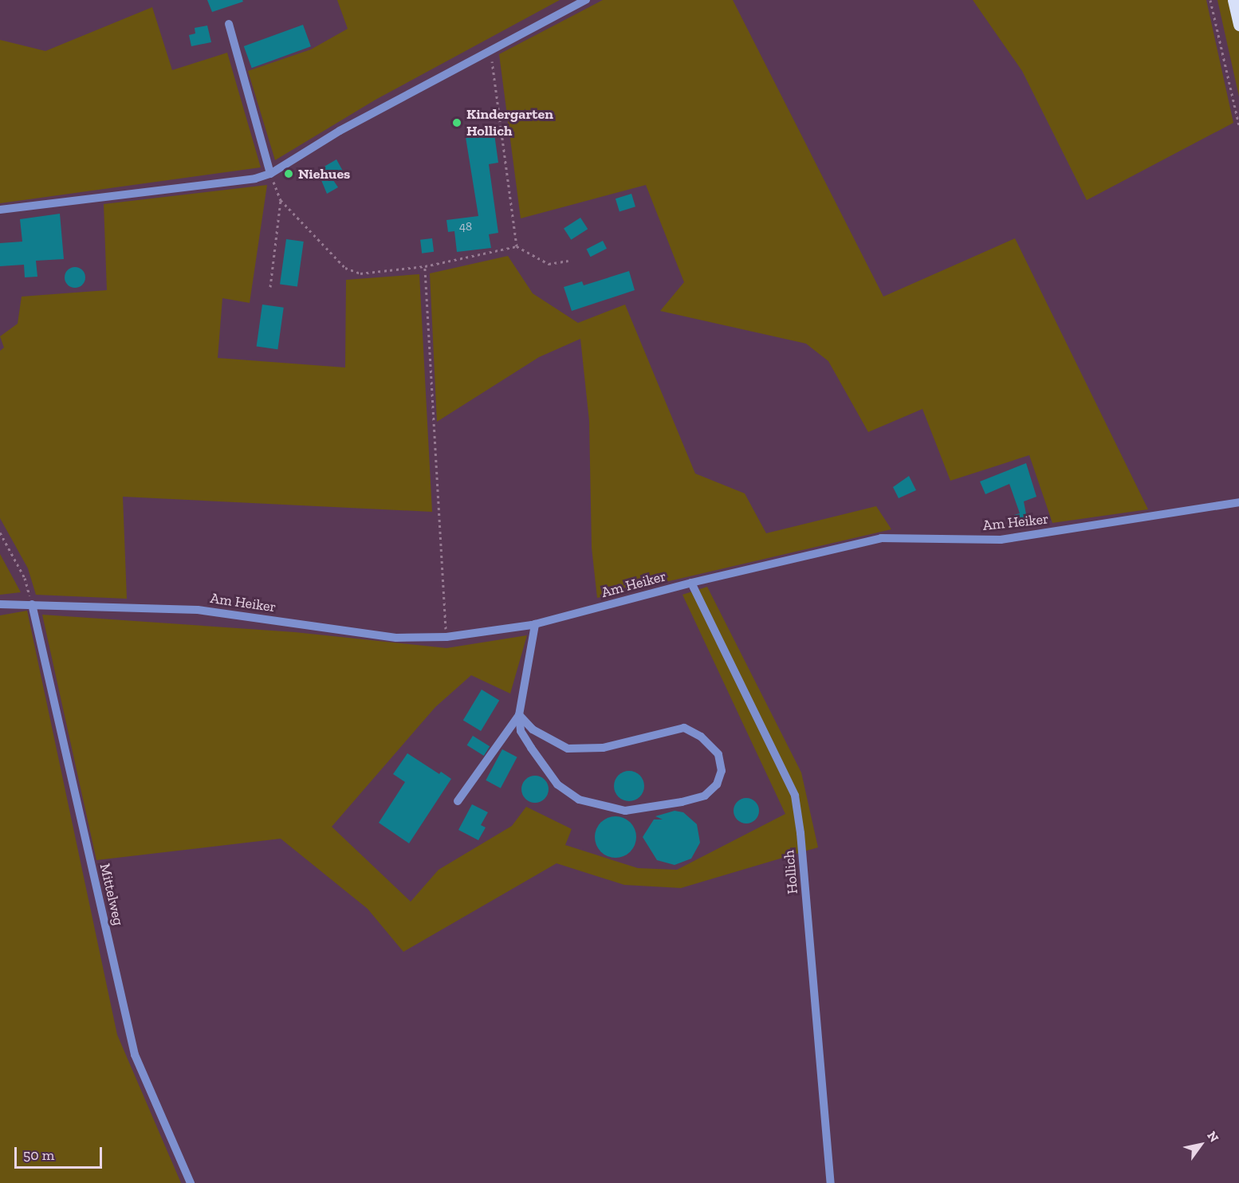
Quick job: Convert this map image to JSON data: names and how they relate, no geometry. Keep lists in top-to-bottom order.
{
  "streets": {
    "street": ["Am Heiker", "Hollich", "Mittelweg"]
  },
  "crossings": [
    ["Am Heiker", "Hollich"],
    ["Am Heiker", "Mittelweg"]
  ],
  "places": ["Kindergarten Hollich", "Niehues"],
  "house_numbers": ["48"],
  "scale_bar": "50 m",
  "north": "top right"
}
